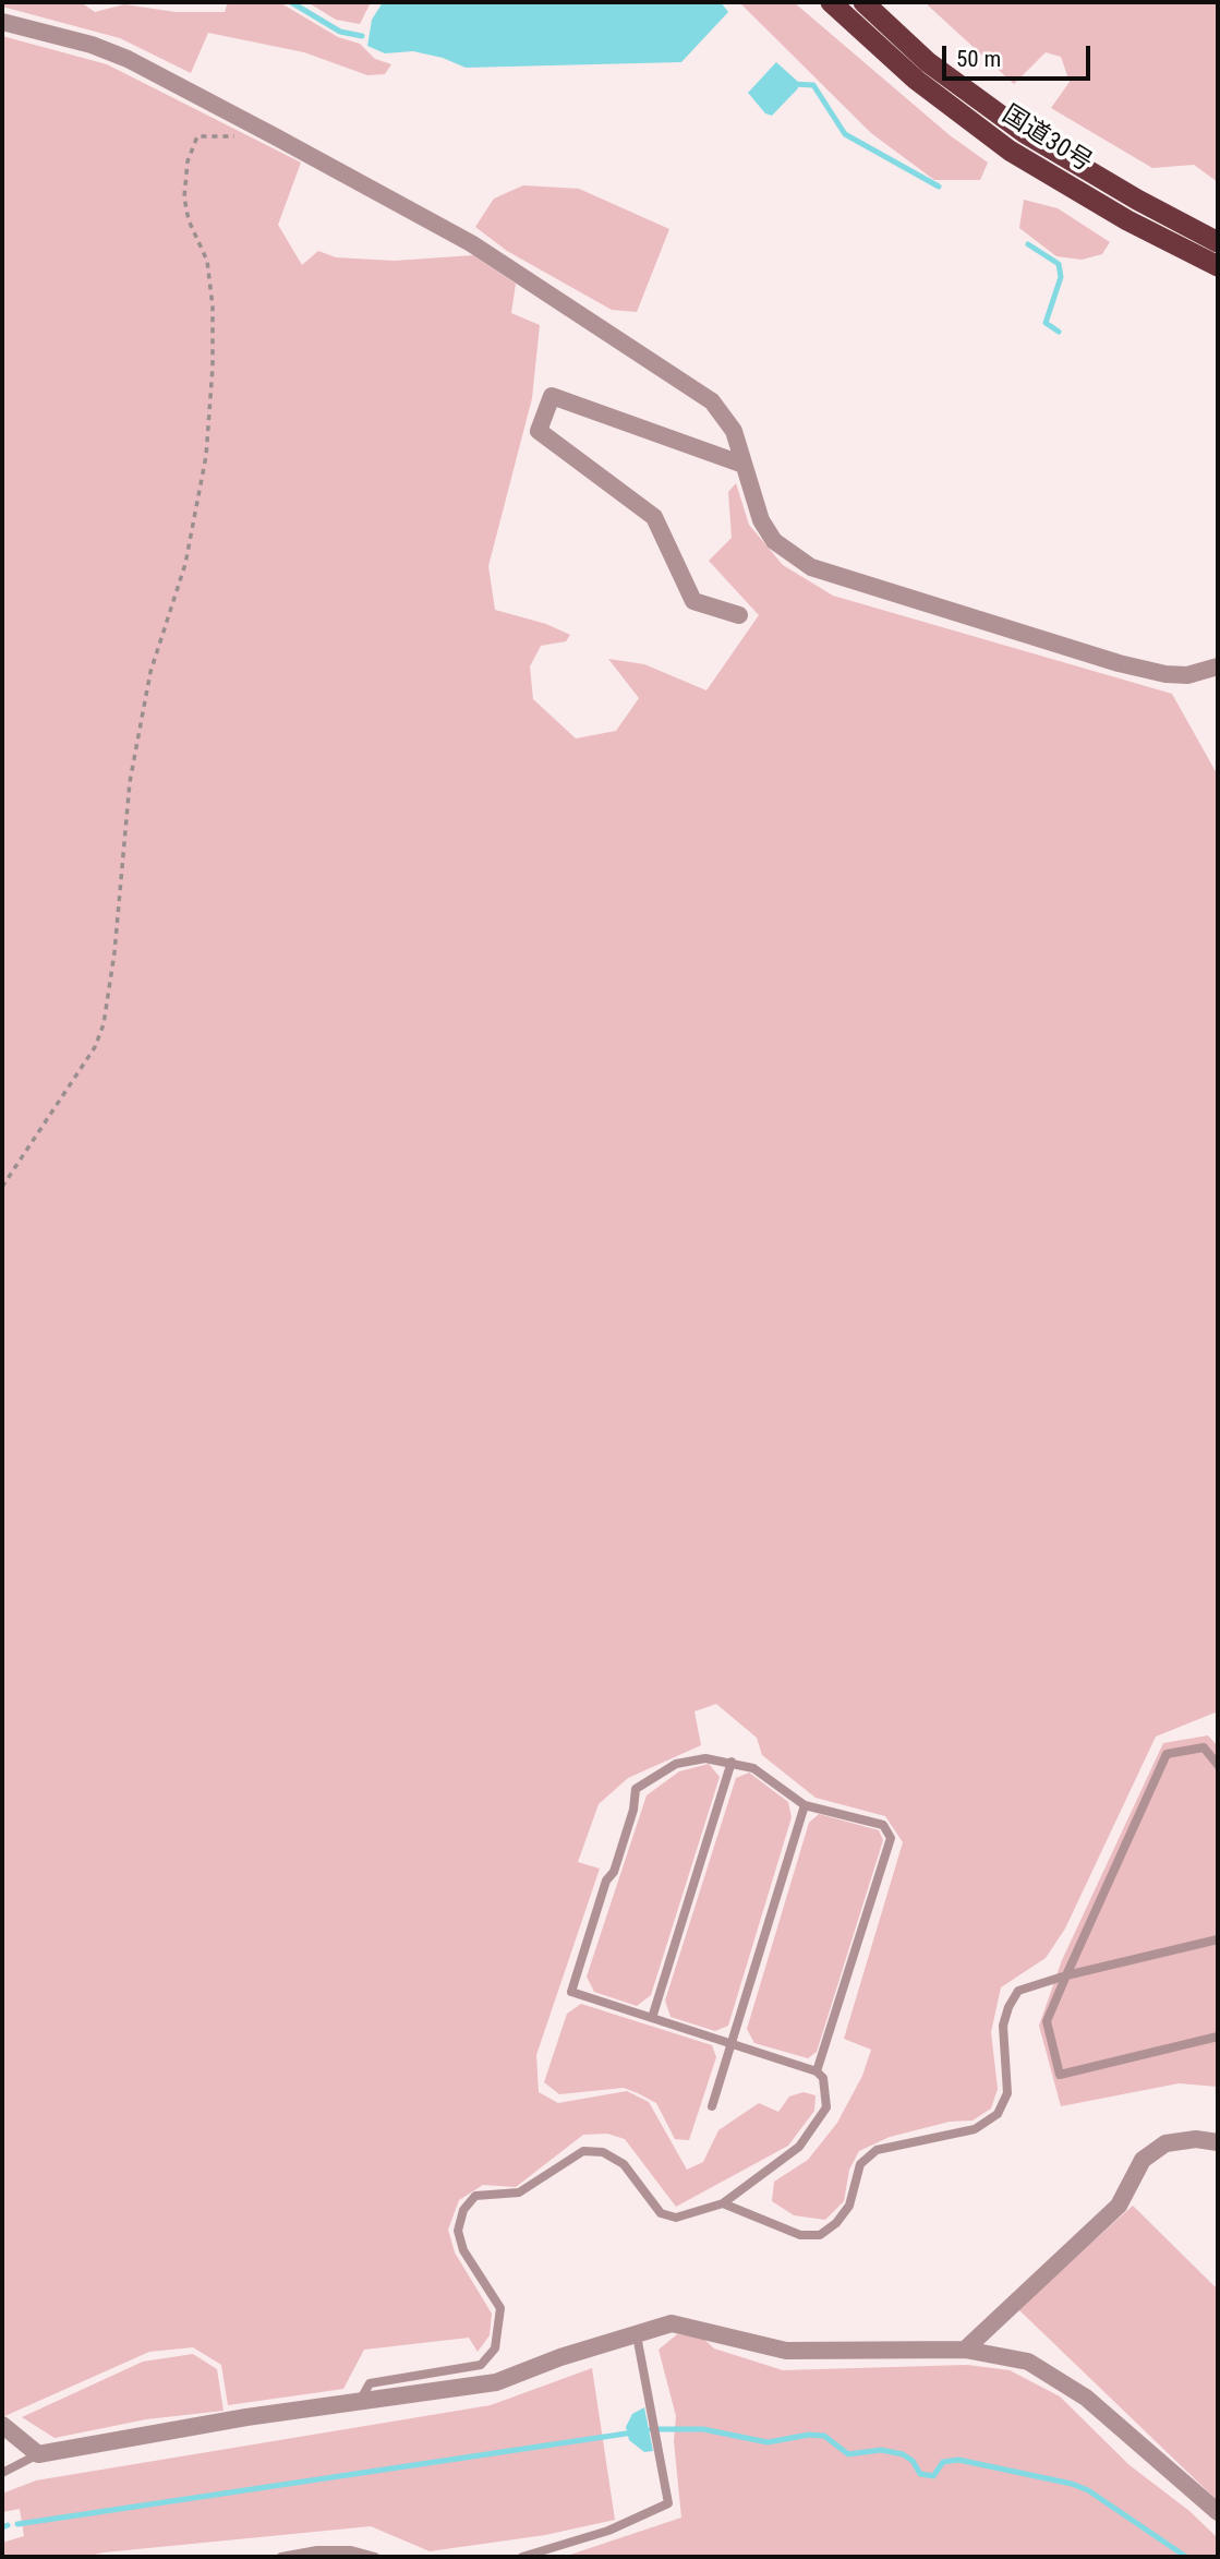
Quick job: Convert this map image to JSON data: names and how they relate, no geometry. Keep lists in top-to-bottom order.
{
  "streets": {
    "highway": ["国道30号"]
  },
  "scale_bar": "50 m"
}
